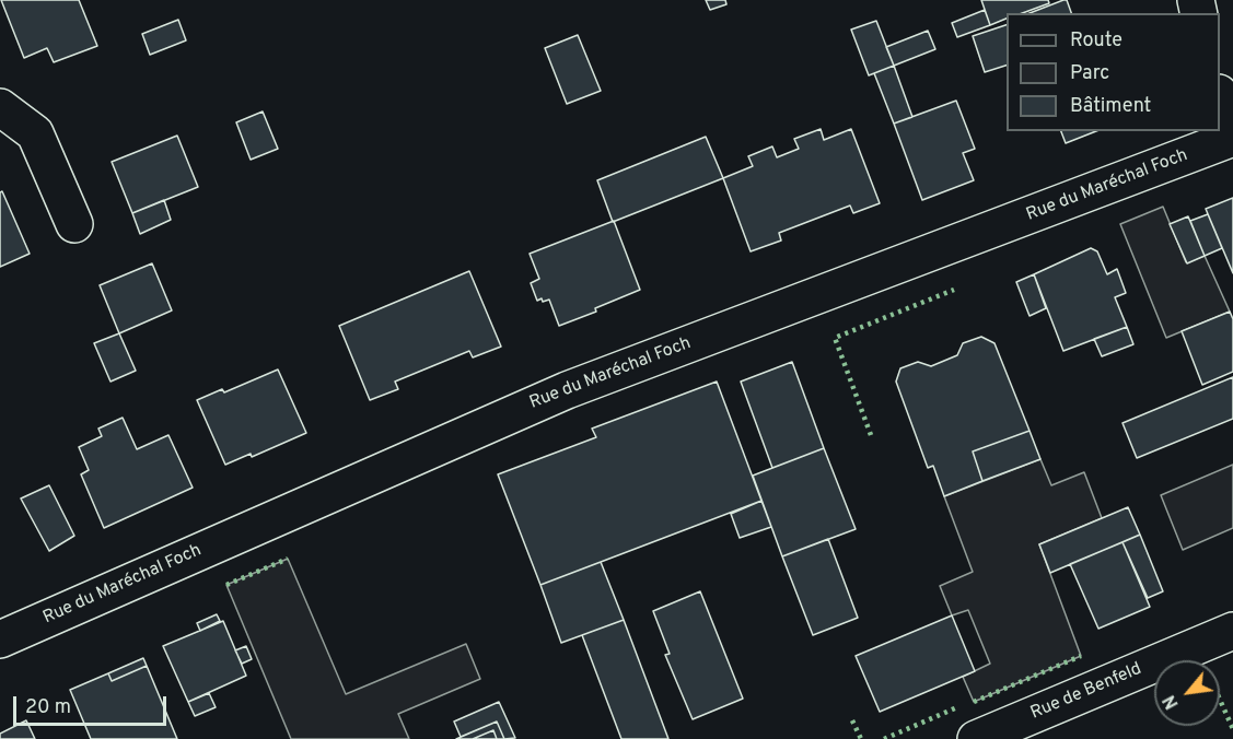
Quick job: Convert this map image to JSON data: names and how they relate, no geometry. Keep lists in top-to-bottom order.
{
  "streets": {
    "street": ["Rue du Maréchal Foch", "Rue de Benfeld"]
  },
  "legend": ["Route", "Parc", "Bâtiment"],
  "scale_bar": "20 m",
  "north": "bottom left"
}
